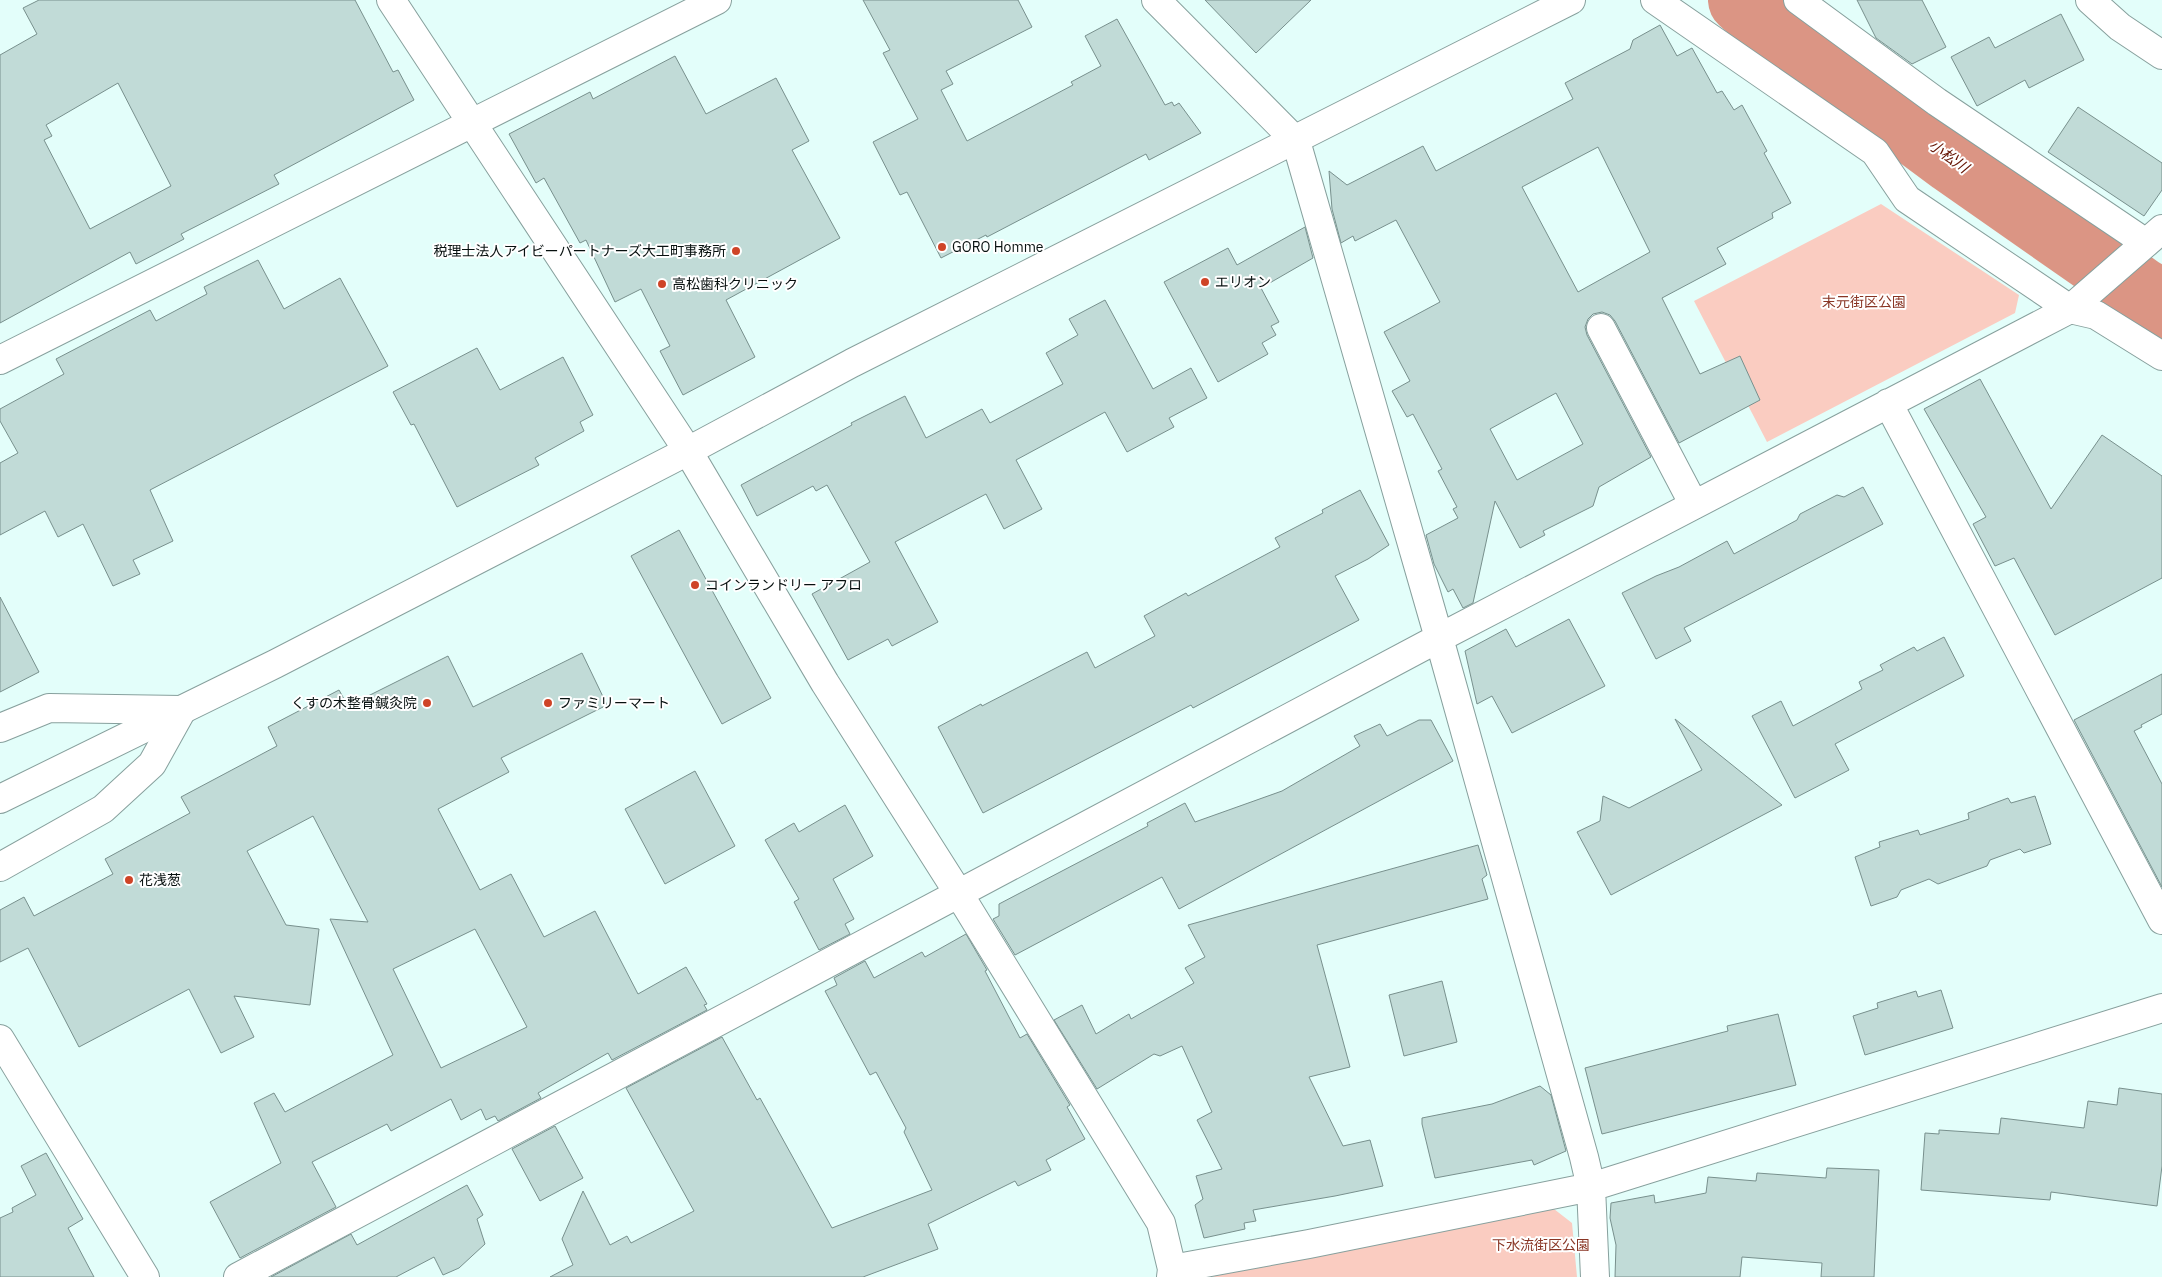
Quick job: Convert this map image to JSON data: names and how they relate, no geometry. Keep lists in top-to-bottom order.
{
  "water": ["小松川"],
  "parks": ["末元街区公園", "下水流街区公園"],
  "places": [
    "GORO Homme",
    "税理士法人アイビーパートナーズ大工町事務所",
    "エリオン",
    "高松歯科クリニック",
    "コインランドリー アフロ",
    "くすの木整骨鍼灸院",
    "ファミリーマート",
    "花浅葱"
  ]
}
